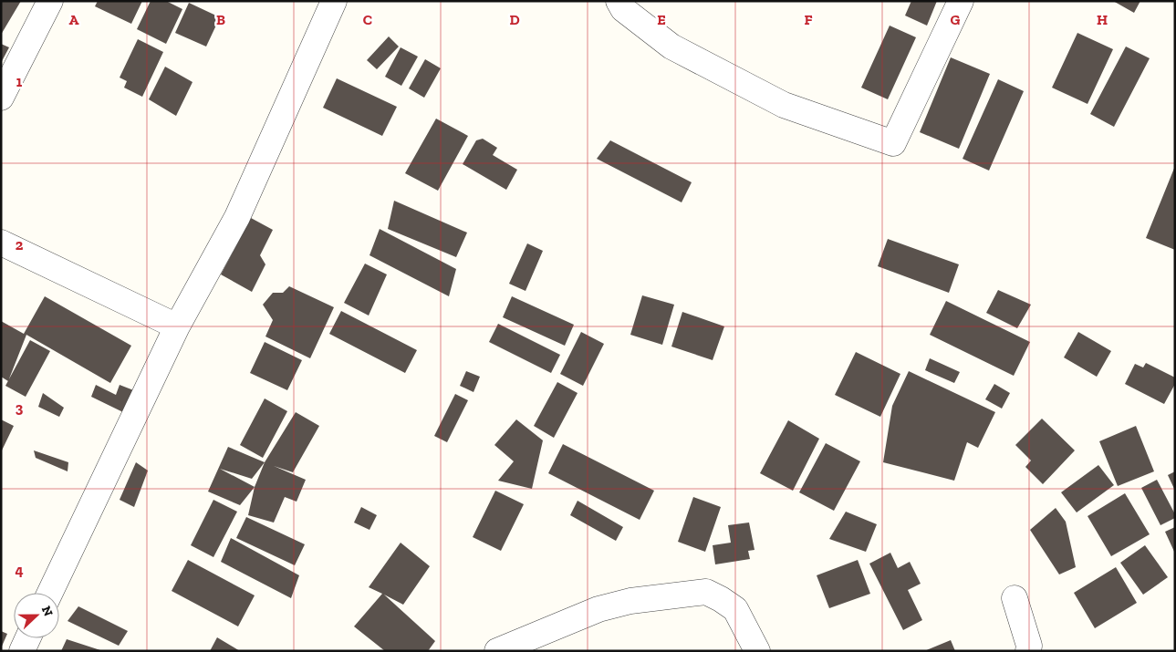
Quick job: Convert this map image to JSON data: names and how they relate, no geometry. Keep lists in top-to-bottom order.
{
  "north": "right",
  "grid": {
    "columns": [
      "A",
      "B",
      "C",
      "D",
      "E",
      "F",
      "G",
      "H"
    ],
    "rows": [
      "1",
      "2",
      "3",
      "4"
    ]
  }
}
